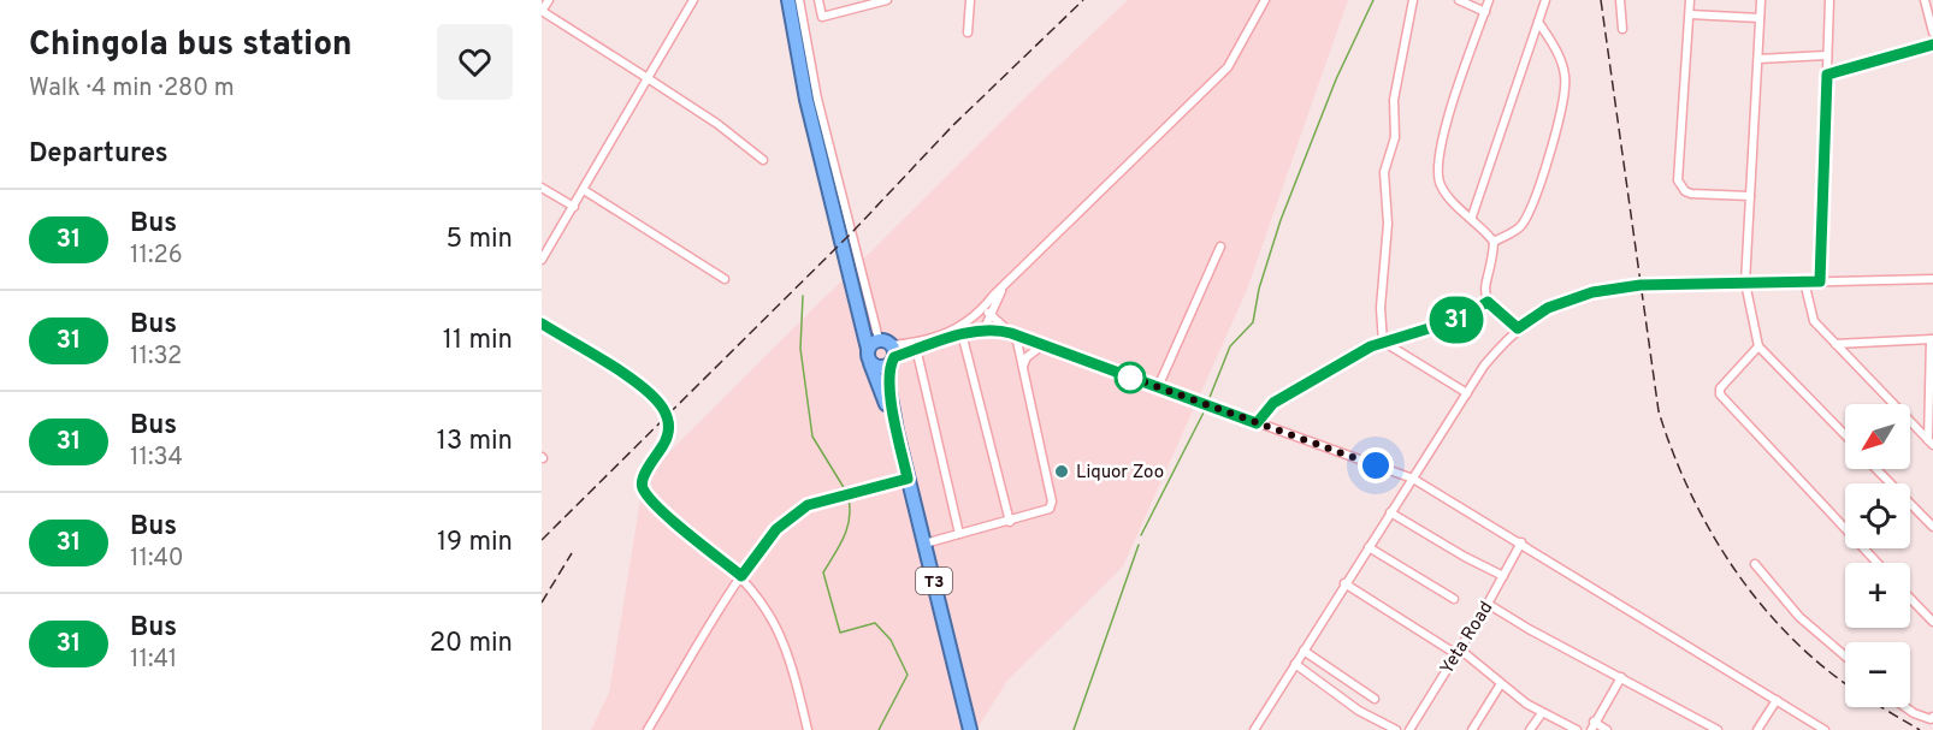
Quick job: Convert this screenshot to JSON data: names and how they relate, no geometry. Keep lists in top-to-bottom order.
{
  "streets": {
    "highway": ["T3"],
    "street": ["Yeta Road"]
  },
  "places": ["Liquor Zoo"],
  "lines": ["bus line 31"],
  "north": "bottom left",
  "page": {
    "heading": [
      ["Chingola bus station", "Walk · 4 min · 280 m"],
      "Departures"
    ],
    "on_map": "31",
    "list": [
      {
        "mark": "31",
        "name": "Bus",
        "note": "11:26",
        "value": "5 min"
      },
      {
        "mark": "31",
        "name": "Bus",
        "note": "11:32",
        "value": "11 min"
      },
      {
        "mark": "31",
        "name": "Bus",
        "note": "11:34",
        "value": "13 min"
      },
      {
        "mark": "31",
        "name": "Bus",
        "note": "11:40",
        "value": "19 min"
      },
      {
        "mark": "31",
        "name": "Bus",
        "note": "11:41",
        "value": "20 min"
      }
    ],
    "map_buttons": ["+", "−"]
  }
}
